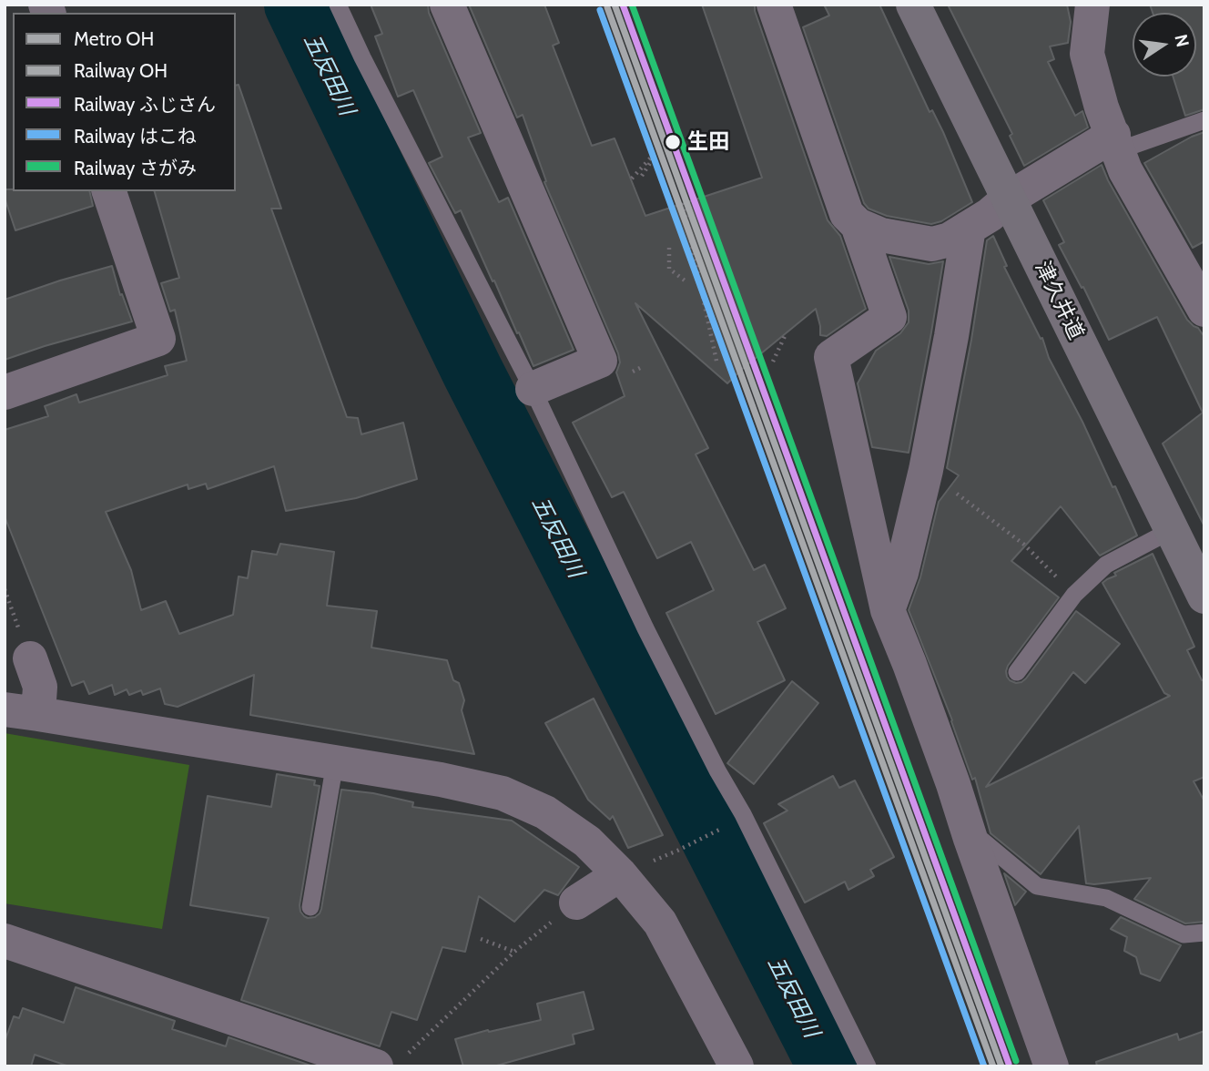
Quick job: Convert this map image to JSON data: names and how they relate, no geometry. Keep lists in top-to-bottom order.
{
  "streets": {
    "main road": ["津久井道"]
  },
  "water": ["五反田川"],
  "places": ["生田"],
  "lines": [
    "metro line OH",
    "rail line ふじさん",
    "rail line さがみ",
    "rail line OH",
    "rail line はこね"
  ],
  "legend": [
    "Metro OH",
    "Railway OH",
    "Railway ふじさん",
    "Railway はこね",
    "Railway さがみ"
  ],
  "north": "right"
}
